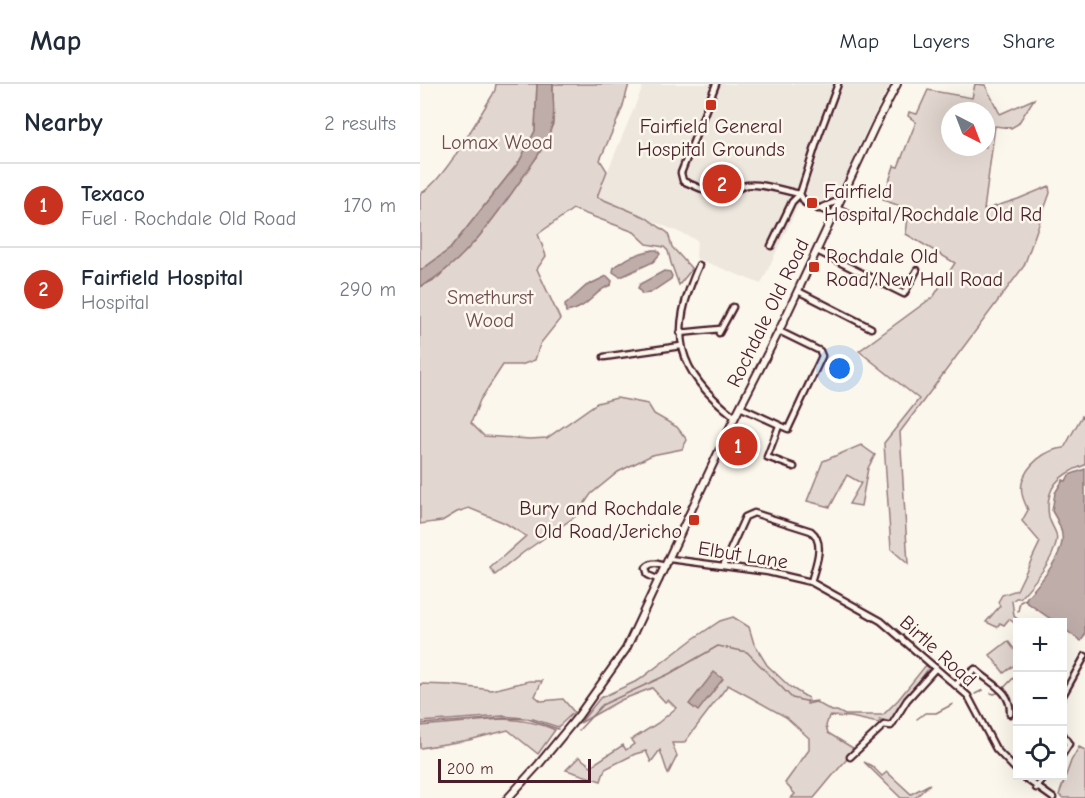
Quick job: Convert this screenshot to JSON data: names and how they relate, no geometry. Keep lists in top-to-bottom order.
{
  "streets": {
    "main road": ["Rochdale Old Road"],
    "street": ["Elbut Lane", "Birtle Road"]
  },
  "crossings": [
    ["Rochdale Old Road", "Elbut Lane"],
    ["Elbut Lane", "Birtle Road"]
  ],
  "parks": ["Lomax Wood", "Smethurst Wood"],
  "places": {
    "transit": [
      "Fairfield General Hospital Grounds",
      "Fairfield Hospital/Rochdale Old Rd",
      "Rochdale Old Road/New Hall Road",
      "Bury and Rochdale Old Road/Jericho"
    ]
  },
  "scale_bar": "200 m",
  "north": "bottom right",
  "page": {
    "header": "Map",
    "nav": ["Map", "Layers", "Share"],
    "heading": ["Nearby", "2 results"],
    "list": [
      {
        "mark": "1",
        "name": "Texaco",
        "note": "Fuel · Rochdale Old Road",
        "value": "170 m"
      },
      {
        "mark": "2",
        "name": "Fairfield Hospital",
        "note": "Hospital",
        "value": "290 m"
      }
    ],
    "pins": ["2", "1"],
    "map_buttons": ["+", "−"],
    "scale": "200 m"
  }
}
